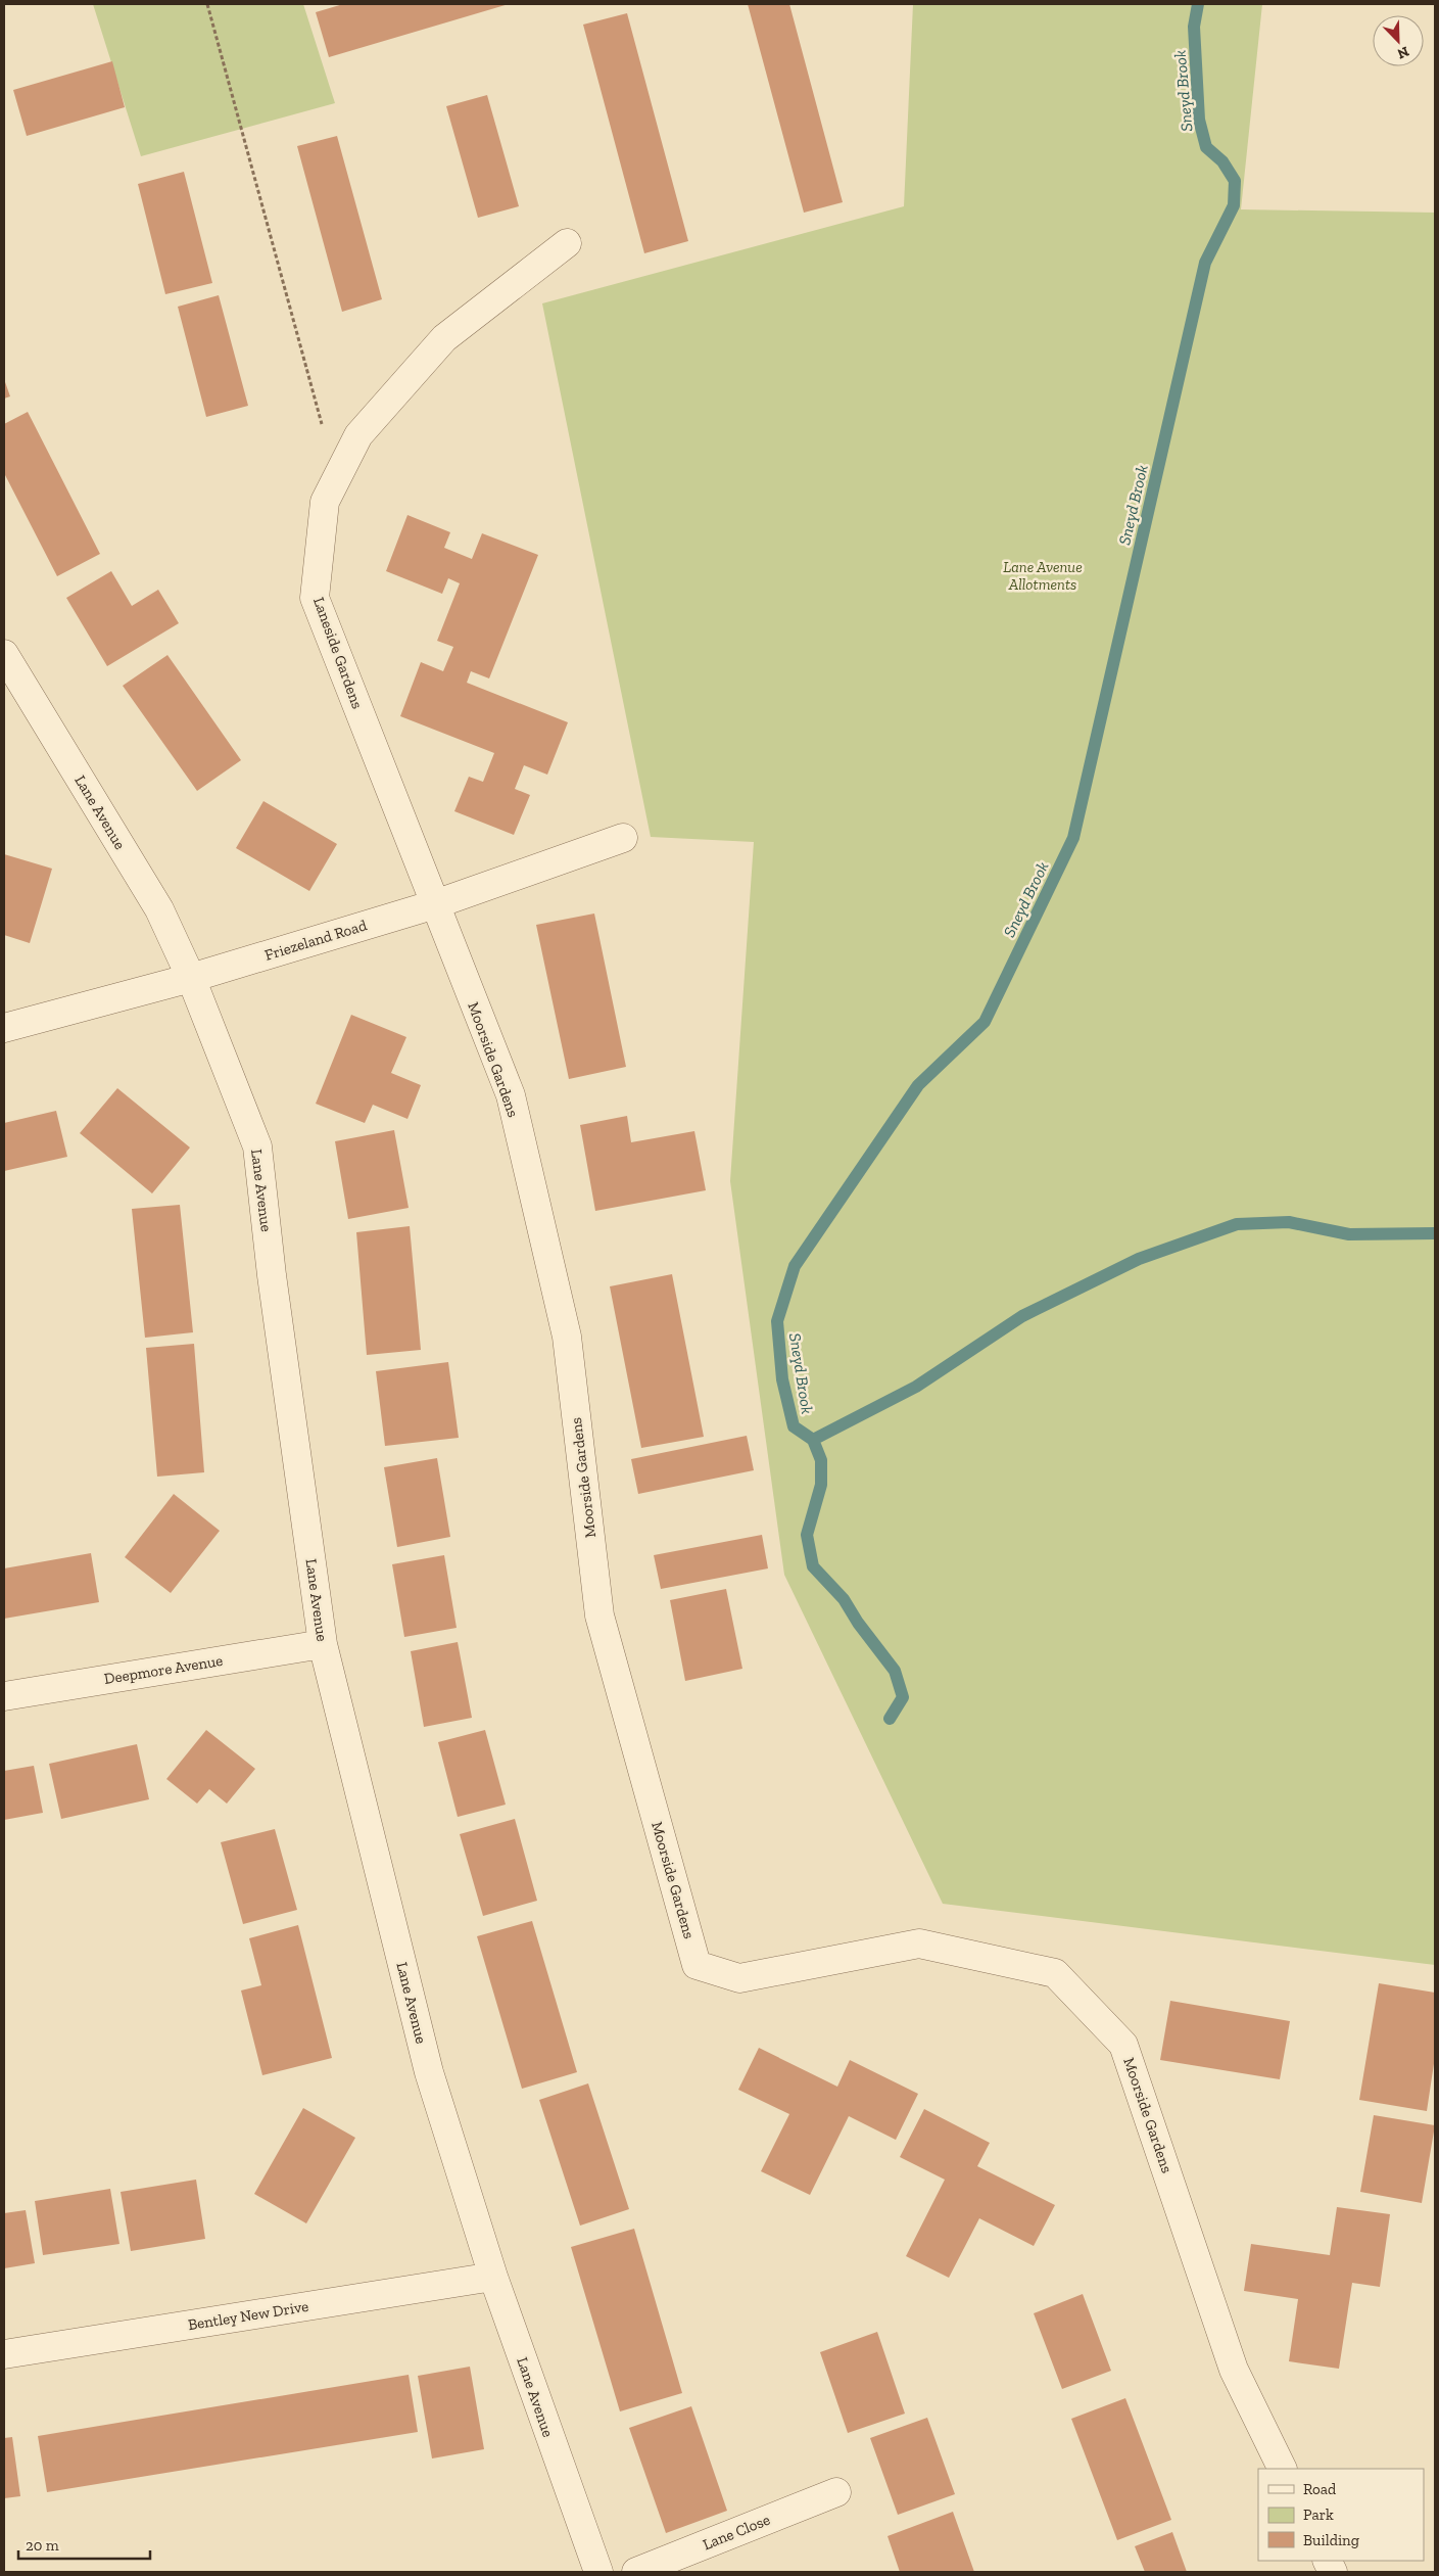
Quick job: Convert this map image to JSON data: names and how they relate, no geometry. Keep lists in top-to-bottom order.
{
  "streets": {
    "street": [
      "Laneside Gardens",
      "Lane Avenue",
      "Friezeland Road",
      "Moorside Gardens",
      "Deepmore Avenue",
      "Bentley New Drive",
      "Lane Close"
    ]
  },
  "crossings": [
    ["Laneside Gardens", "Friezeland Road"],
    ["Laneside Gardens", "Moorside Gardens"],
    ["Lane Avenue", "Friezeland Road"],
    ["Lane Avenue", "Deepmore Avenue"],
    ["Lane Avenue", "Bentley New Drive"],
    ["Friezeland Road", "Moorside Gardens"]
  ],
  "water": ["Sneyd Brook"],
  "parks": ["Lane Avenue Allotments"],
  "legend": ["Road", "Park", "Building"],
  "scale_bar": "20 m",
  "north": "bottom right"
}
